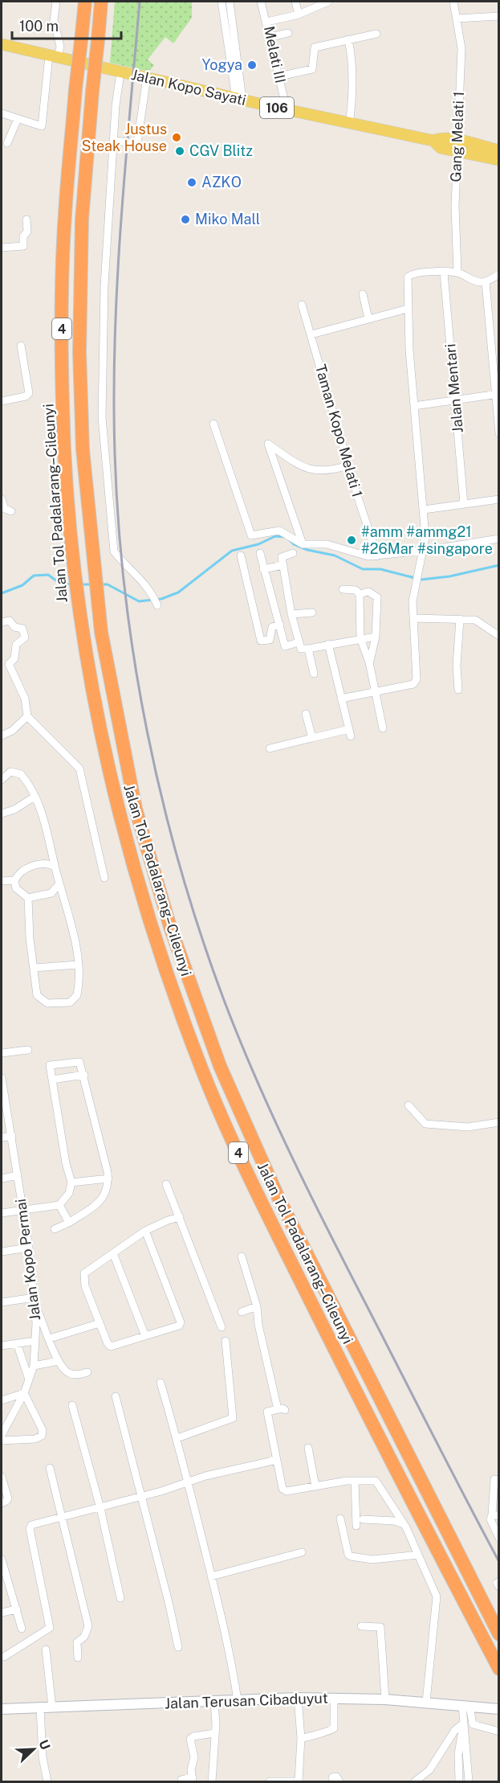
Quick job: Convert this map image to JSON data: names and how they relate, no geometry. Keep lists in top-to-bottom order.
{
  "streets": {
    "highway": ["4", "Jalan Tol Padalarang–Cileunyi"],
    "main road": ["Jalan Kopo Sayati", "106", "Jalan Terusan Cibaduyut"],
    "street": [
      "Melati III",
      "Gang Melati 1",
      "Jalan Mentari",
      "Taman Kopo Melati 1",
      "Jalan Kopo Permai"
    ]
  },
  "crossings": [
    ["Melati III", "Jalan Kopo Sayati"],
    ["Jalan Kopo Sayati", "Gang Melati 1"]
  ],
  "places": [
    "Yogya",
    "Justus Steak House",
    "CGV Blitz",
    "AZKO",
    "Miko Mall",
    "#amm #ammg21 #26Mar #singapore"
  ],
  "scale_bar": "100 m",
  "north": "top right"
}
